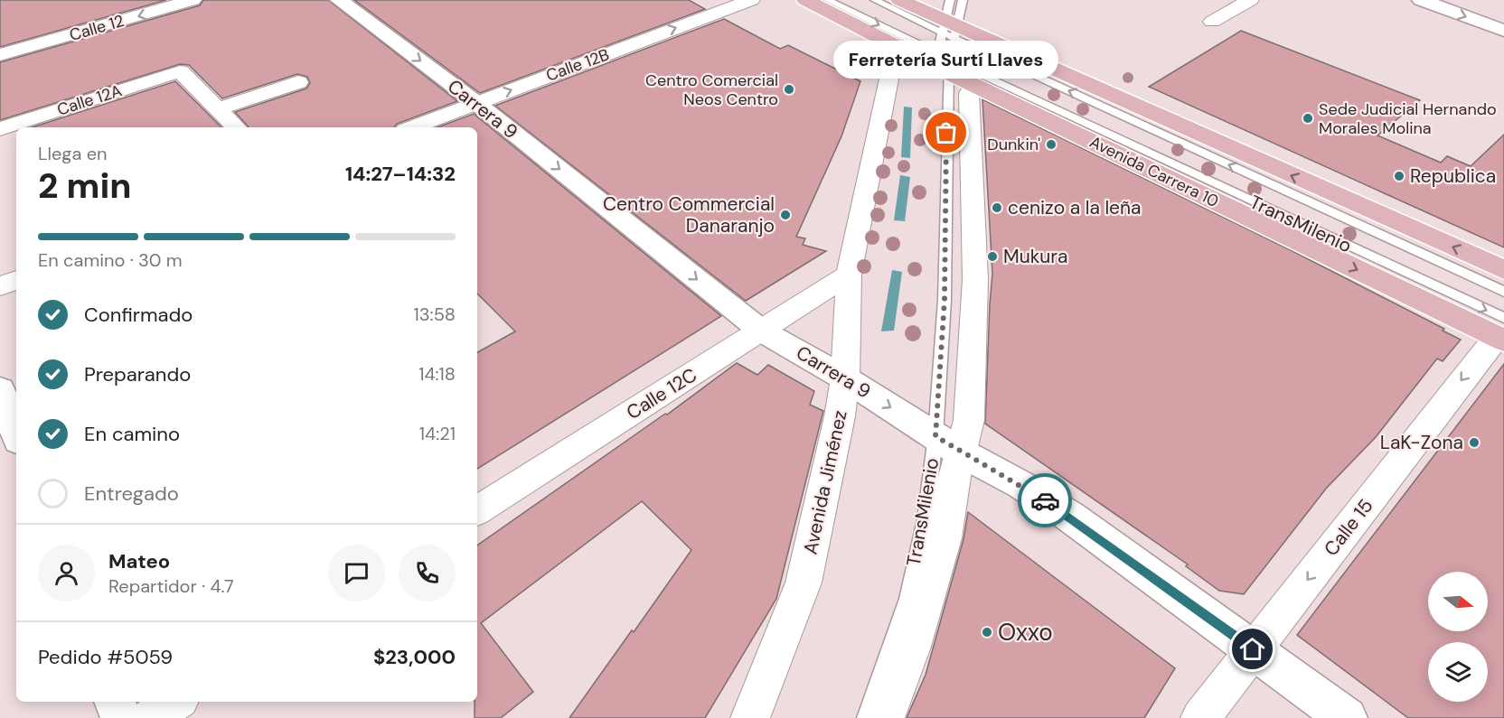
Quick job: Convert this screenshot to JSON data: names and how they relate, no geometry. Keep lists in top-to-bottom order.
{
  "streets": {
    "main road": ["Avenida Carrera 10"],
    "street": [
      "Calle 12",
      "Calle 12B",
      "Calle 12A",
      "Carrera 9",
      "Calle 12C",
      "Avenida Jiménez",
      "Calle 15"
    ],
    "lane": ["TransMilenio"]
  },
  "crossings": [
    ["Calle 12B", "Carrera 9"],
    ["Carrera 9", "TransMilenio"],
    ["Carrera 9", "Calle 12C"],
    ["Carrera 9", "Avenida Jiménez"],
    ["Carrera 9", "Calle 15"],
    ["Avenida Carrera 10", "TransMilenio"],
    ["Avenida Carrera 10", "Avenida Jiménez"],
    ["Avenida Carrera 10", "Calle 15"],
    ["Calle 12C", "Avenida Jiménez"]
  ],
  "one_way": [
    "Calle 12",
    "Calle 12B",
    "Carrera 9",
    "TransMilenio",
    "Calle 15"
  ],
  "places": [
    "Centro Comercial Neos Centro",
    "Sede Judicial Hernando Morales Molina",
    "Ferretería Surtí Llaves",
    "Dunkin'",
    "Republica",
    "cenizo a la leña",
    "Centro Commercial Danaranjo",
    "Mukura",
    "LaK-Zona",
    "Oxxo"
  ],
  "north": "right",
  "page": {
    "bubble": "Ferretería Surtí Llaves",
    "heading": ["2 min", "Llega en", "14:27–14:32"],
    "panel": [
      "Mateo",
      "Repartidor · 4.7",
      "Pedido #5059",
      "$23,000"
    ],
    "bar": "En camino · 30 m",
    "list": [
      ["Confirmado", "13:58"],
      ["Preparando", "14:18"],
      ["En camino", "14:21"],
      "Entregado"
    ]
  }
}
